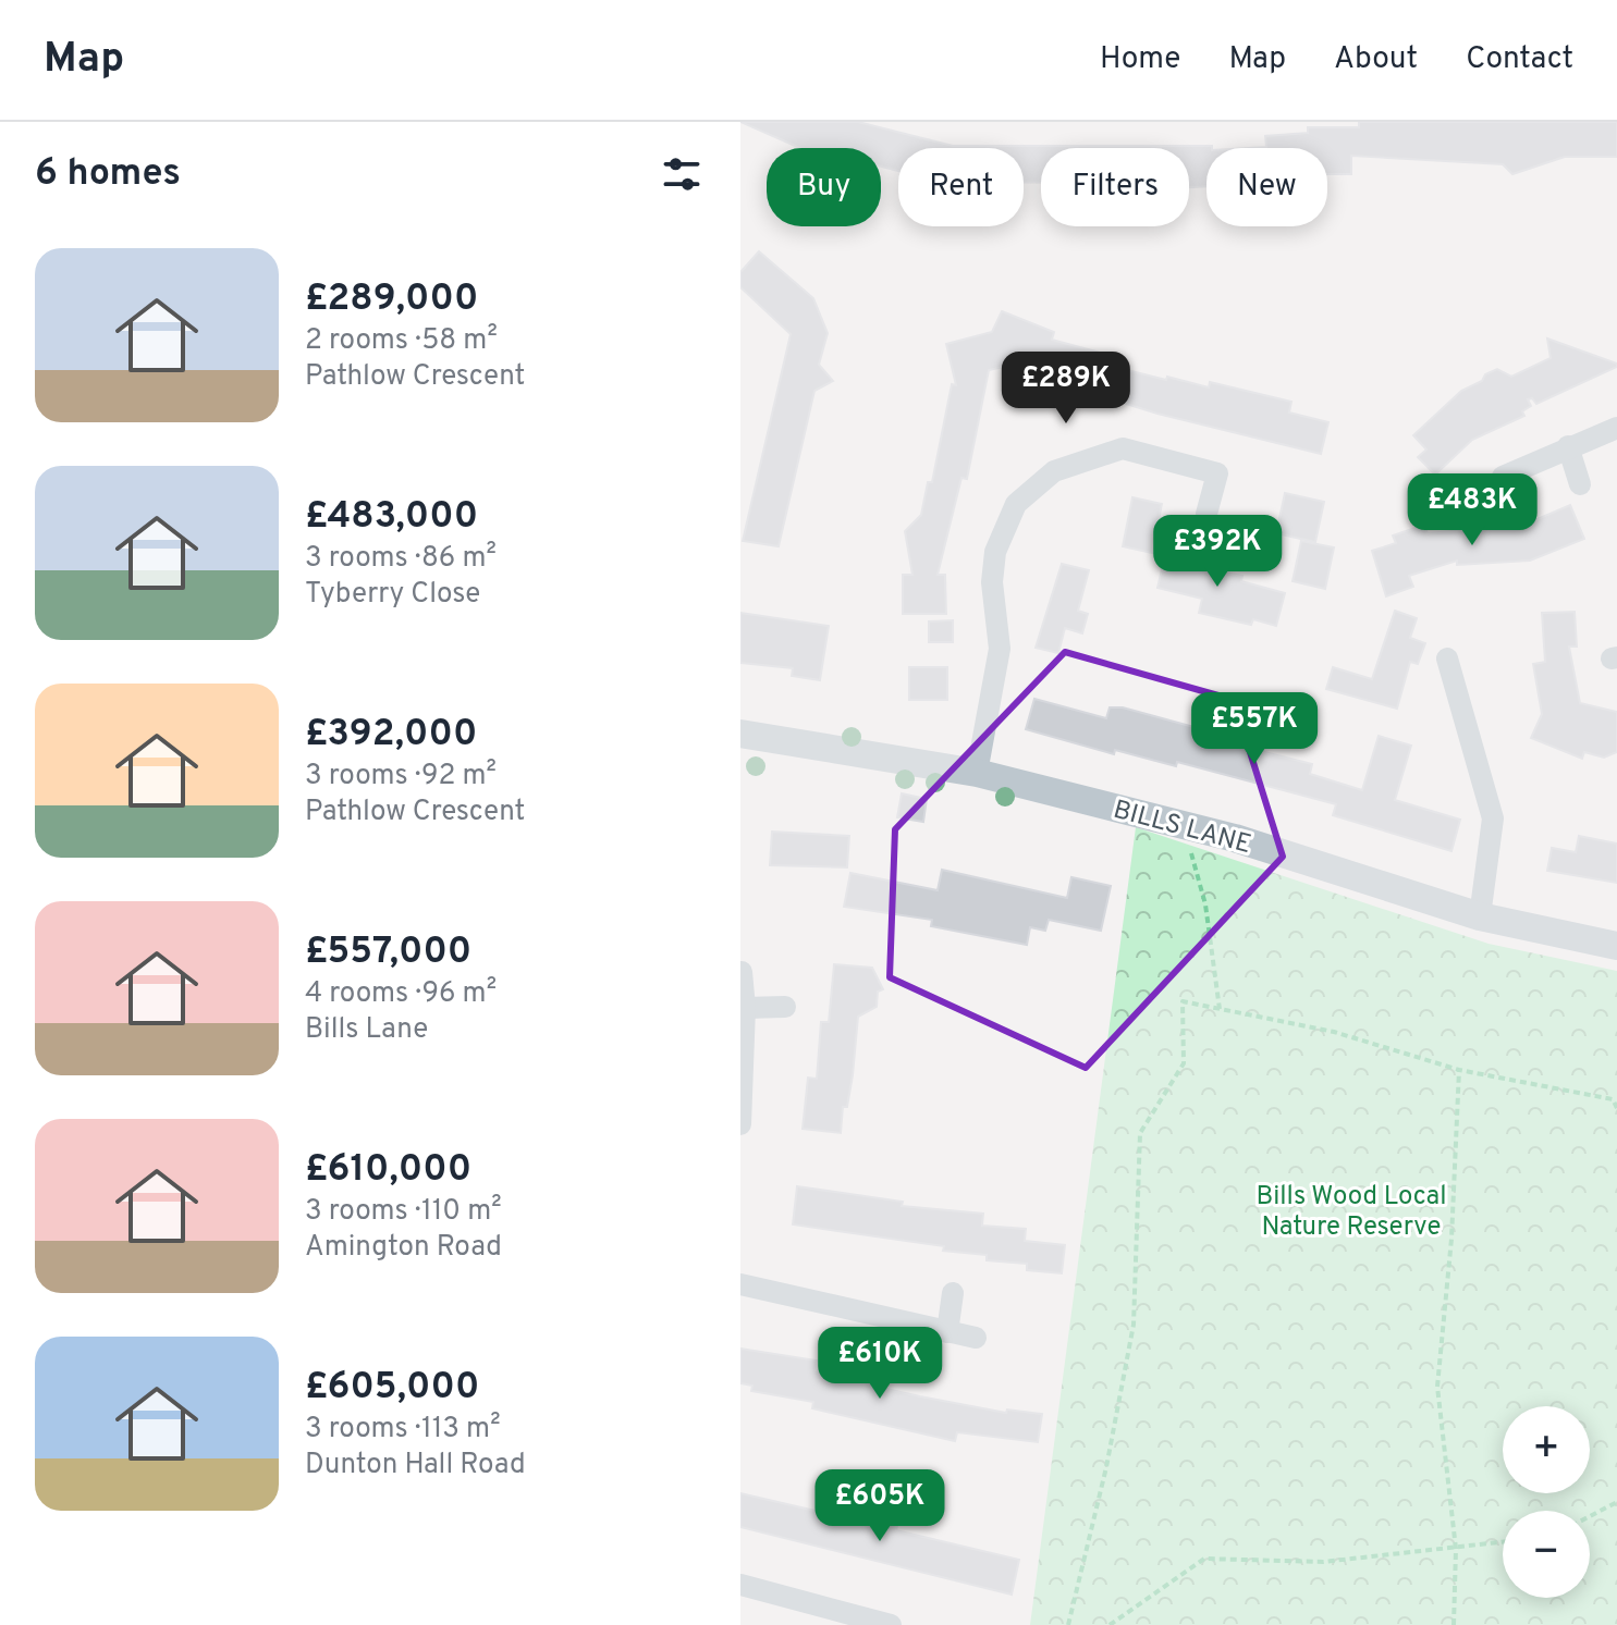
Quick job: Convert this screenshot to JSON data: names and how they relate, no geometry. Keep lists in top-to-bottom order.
{
  "streets": {
    "street": ["BILLS LANE"]
  },
  "parks": ["Bills Wood Local Nature Reserve"],
  "page": {
    "header": "Map",
    "nav": [
      "Home",
      "Map",
      "About",
      "Contact"
    ],
    "heading": "6 homes",
    "chip": [
      "Buy",
      "Rent",
      "Filters",
      "New"
    ],
    "list": [
      {
        "name": "£289,000",
        "note": "2 rooms · 58 m² · Pathlow Crescent"
      },
      {
        "name": "£483,000",
        "note": "3 rooms · 86 m² · Tyberry Close"
      },
      {
        "name": "£392,000",
        "note": "3 rooms · 92 m² · Pathlow Crescent"
      },
      {
        "name": "£557,000",
        "note": "4 rooms · 96 m² · Bills Lane"
      },
      {
        "name": "£610,000",
        "note": "3 rooms · 110 m² · Amington Road"
      },
      {
        "name": "£605,000",
        "note": "3 rooms · 113 m² · Dunton Hall Road"
      }
    ],
    "price": [
      "£289K",
      "£483K",
      "£392K",
      "£557K",
      "£610K",
      "£605K"
    ],
    "map_buttons": ["+", "−"]
  }
}
